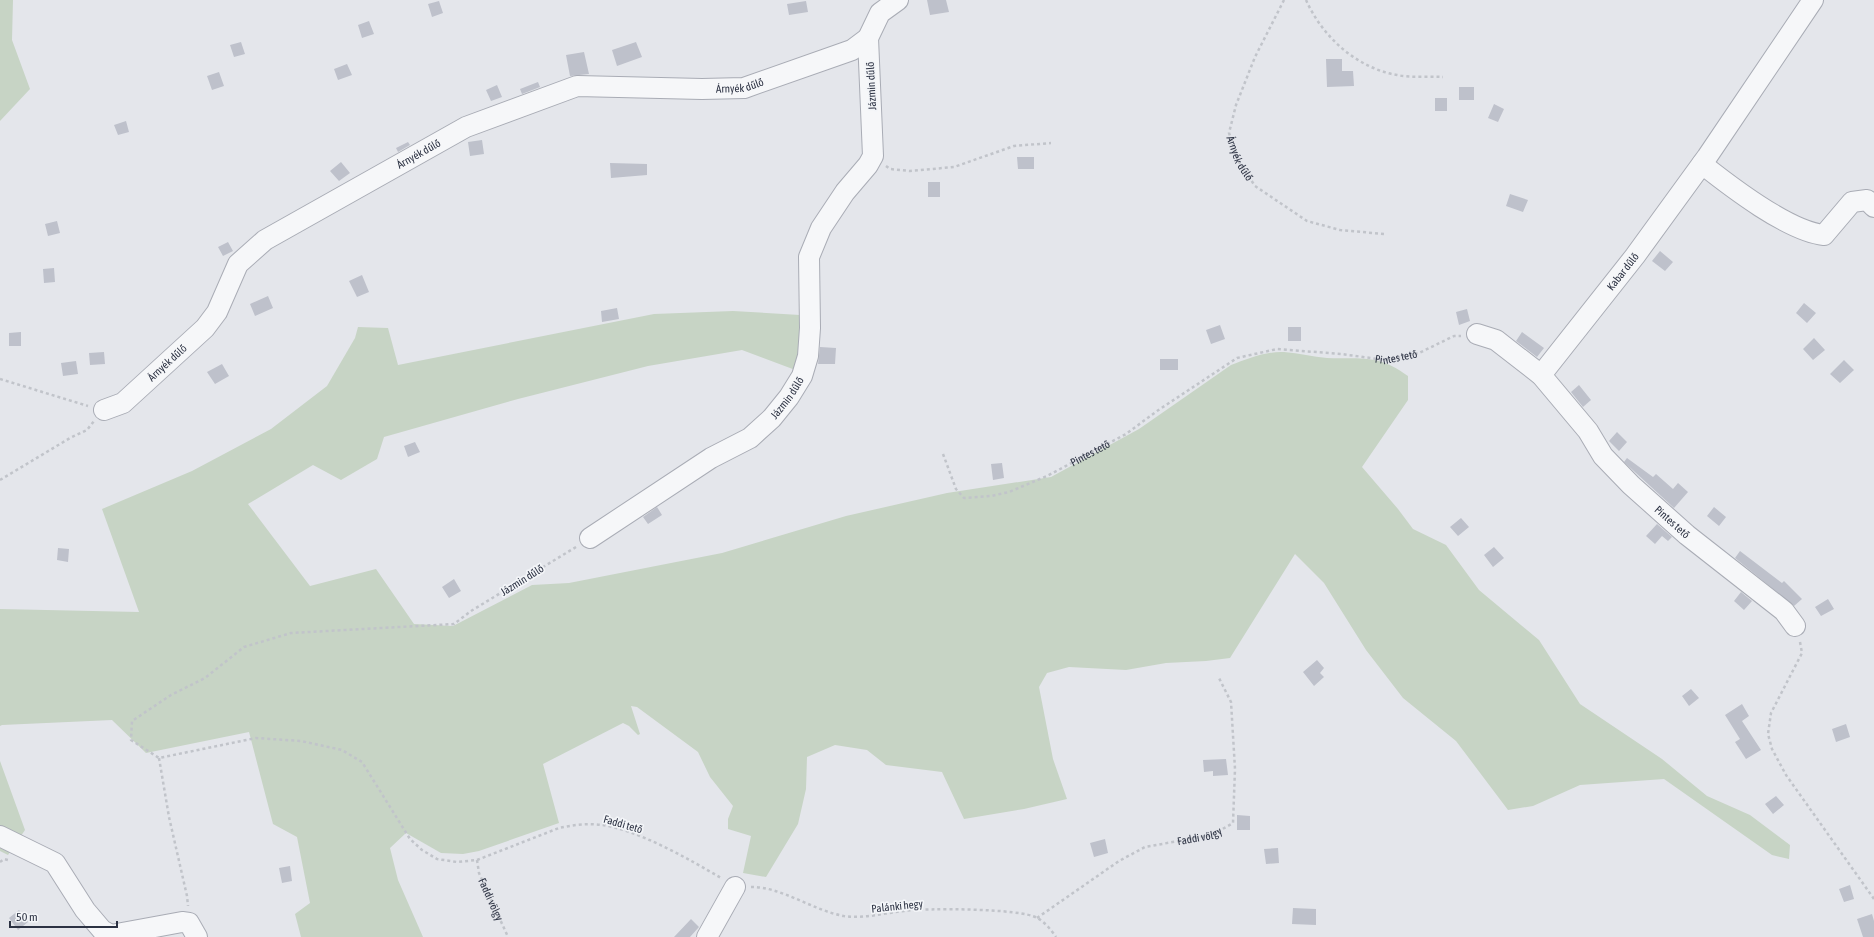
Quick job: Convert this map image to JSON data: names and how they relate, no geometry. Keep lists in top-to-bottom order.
{
  "streets": {
    "street": [
      "Árnyék dűlő",
      "Jázmin dűlő",
      "Kabar dűlő",
      "Pintes tető"
    ],
    "path": ["Faddi tető", "Faddi völgy", "Palánki hegy"]
  },
  "crossings": [
    ["Árnyék dűlő", "Jázmin dűlő"],
    ["Jázmin dűlő", "Faddi tető"],
    ["Kabar dűlő", "Pintes tető"],
    ["Faddi tető", "Faddi völgy"],
    ["Faddi tető", "Palánki hegy"],
    ["Faddi völgy", "Palánki hegy"]
  ],
  "scale_bar": "50 m"
}
